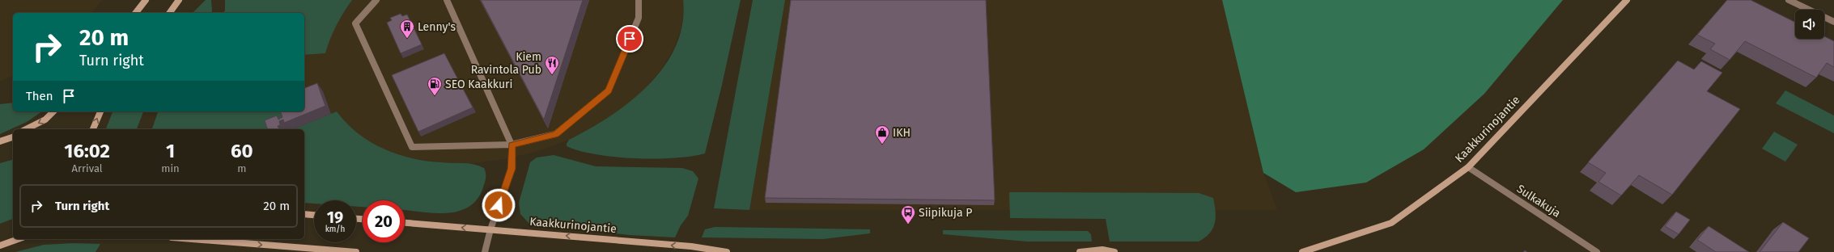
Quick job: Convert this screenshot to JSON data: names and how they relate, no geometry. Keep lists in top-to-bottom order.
{
  "streets": {
    "street": ["Kaakkurinojantie", "Sulkakuja"]
  },
  "crossings": [
    ["Kaakkurinojantie", "Sulkakuja"]
  ],
  "one_way": ["Kaakkurinojantie"],
  "places": {
    "building": ["Lenny's"],
    "restaurant": ["Kiem Ravintola Pub"],
    "fuel station": ["SEO Kaakkuri"],
    "shop": ["IKH"],
    "bus stop": ["Siipikuja P"]
  },
  "page": {
    "turn": ["20 m", "Turn right"],
    "then": "Then",
    "eta": [
      "16:02",
      "Arrival",
      "1",
      "min",
      "60",
      "m"
    ],
    "list": [
      {
        "name": "Turn right",
        "value": "20 m"
      }
    ],
    "speed": "19 km/h",
    "limit": "20"
  }
}
